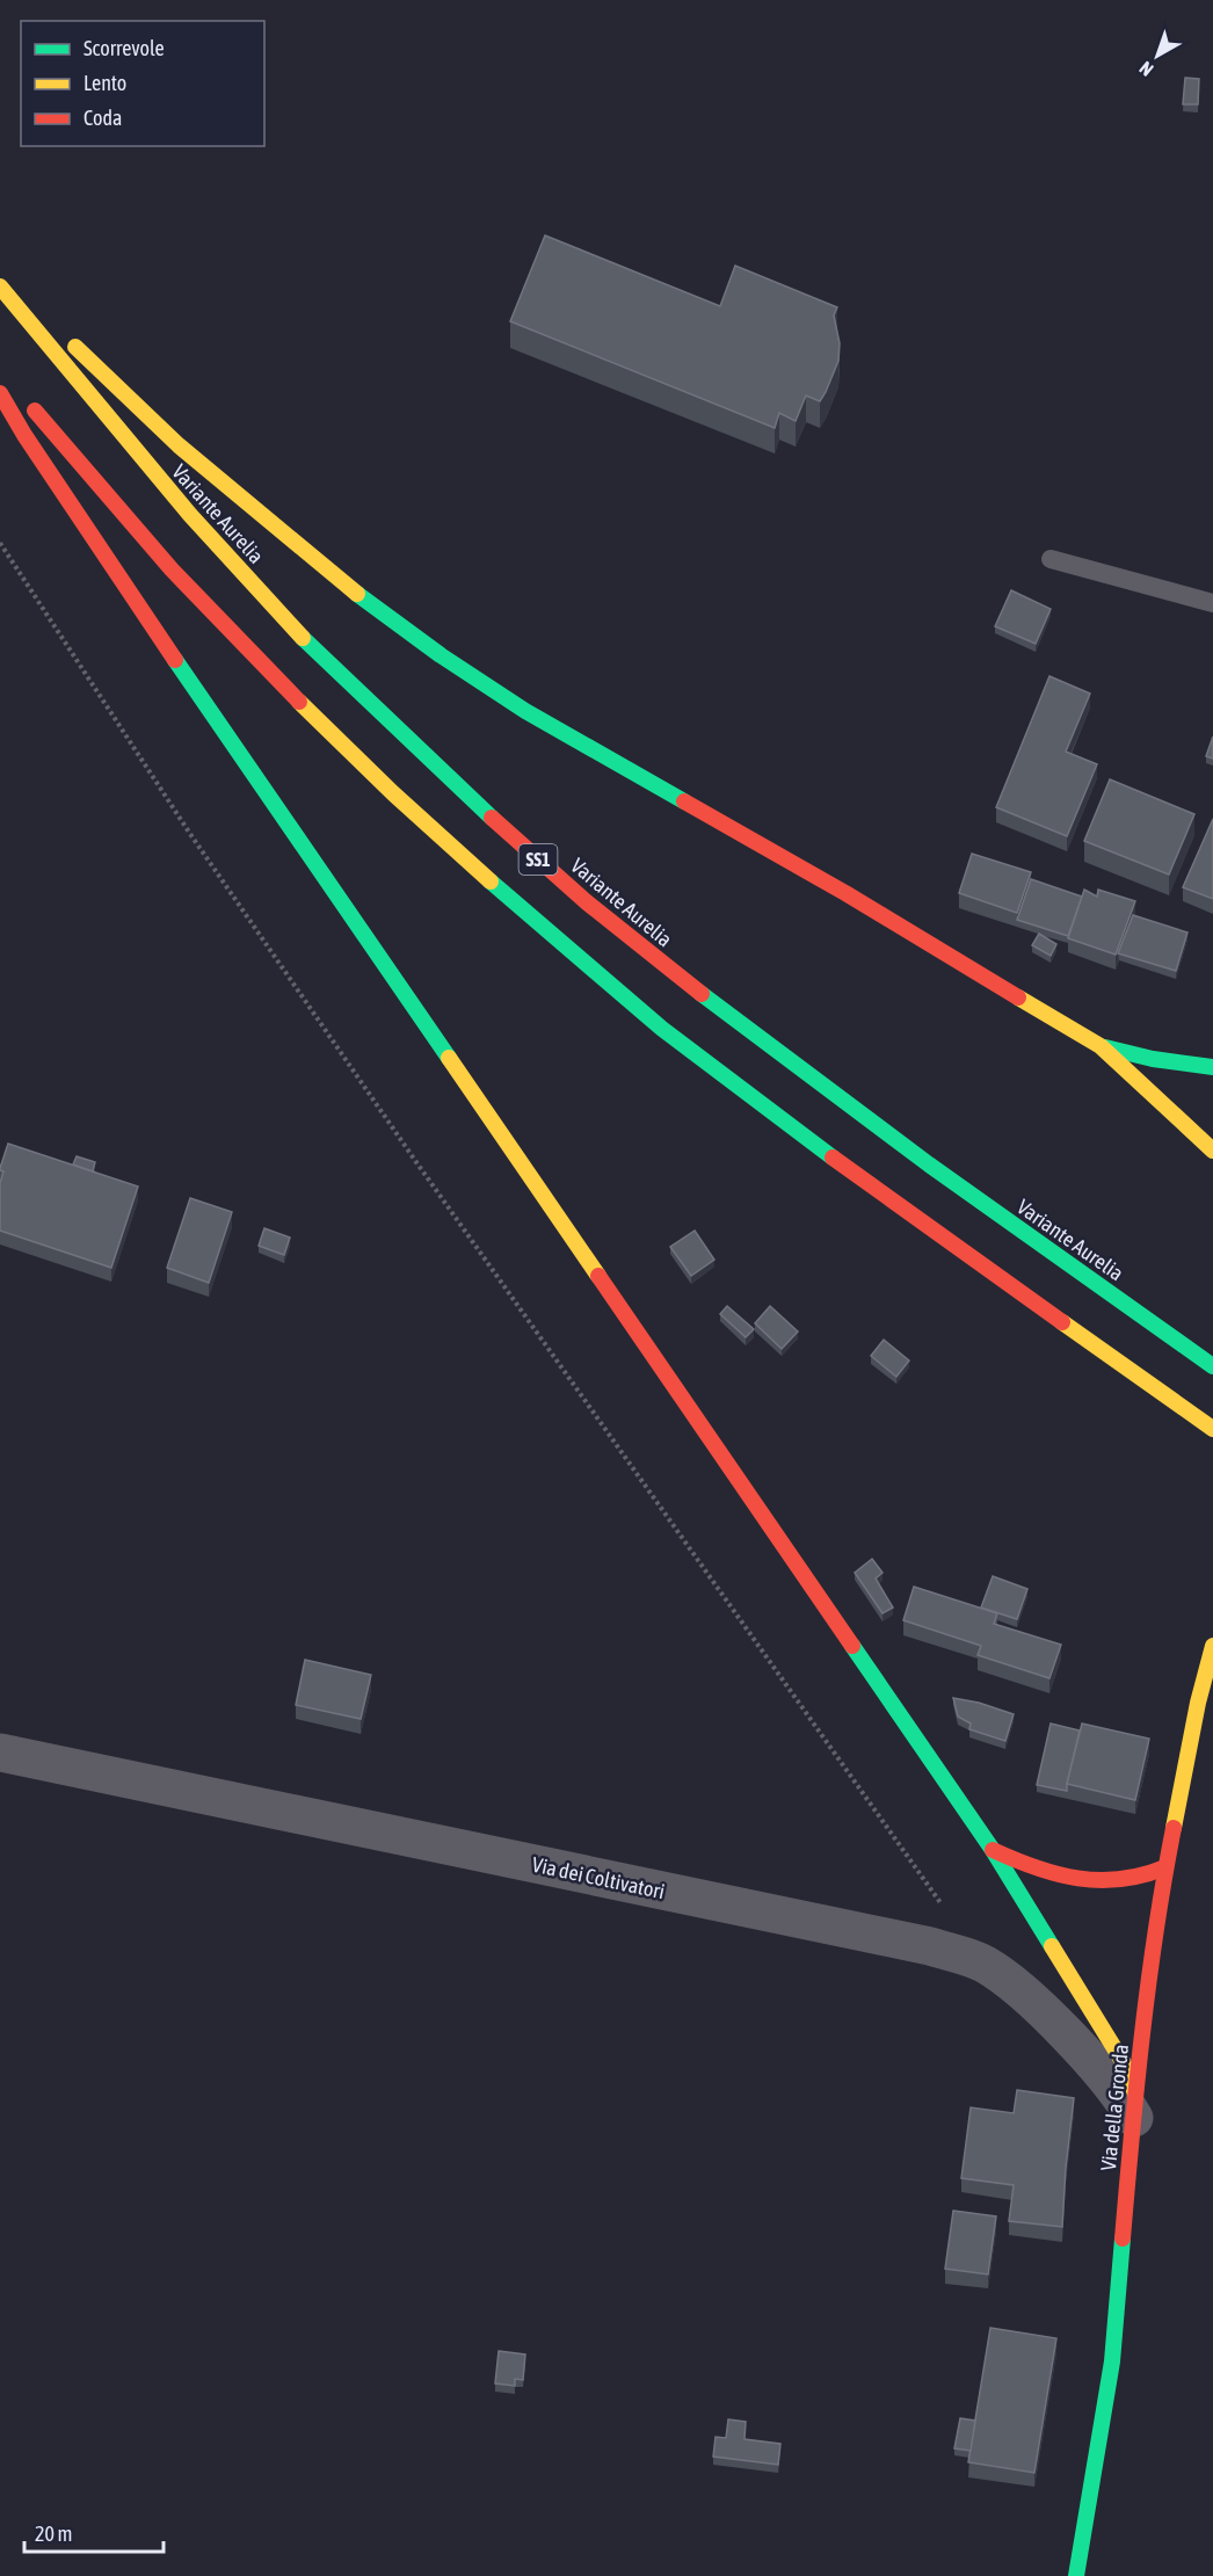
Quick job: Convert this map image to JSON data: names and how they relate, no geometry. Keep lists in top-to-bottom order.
{
  "streets": {
    "main road": ["Variante Aurelia", "SS1", "Via della Gronda"],
    "street": ["Via dei Coltivatori"]
  },
  "crossings": [
    ["Via dei Coltivatori", "Via della Gronda"]
  ],
  "legend": ["Scorrevole", "Lento", "Coda"],
  "scale_bar": "20 m",
  "north": "bottom left"
}
